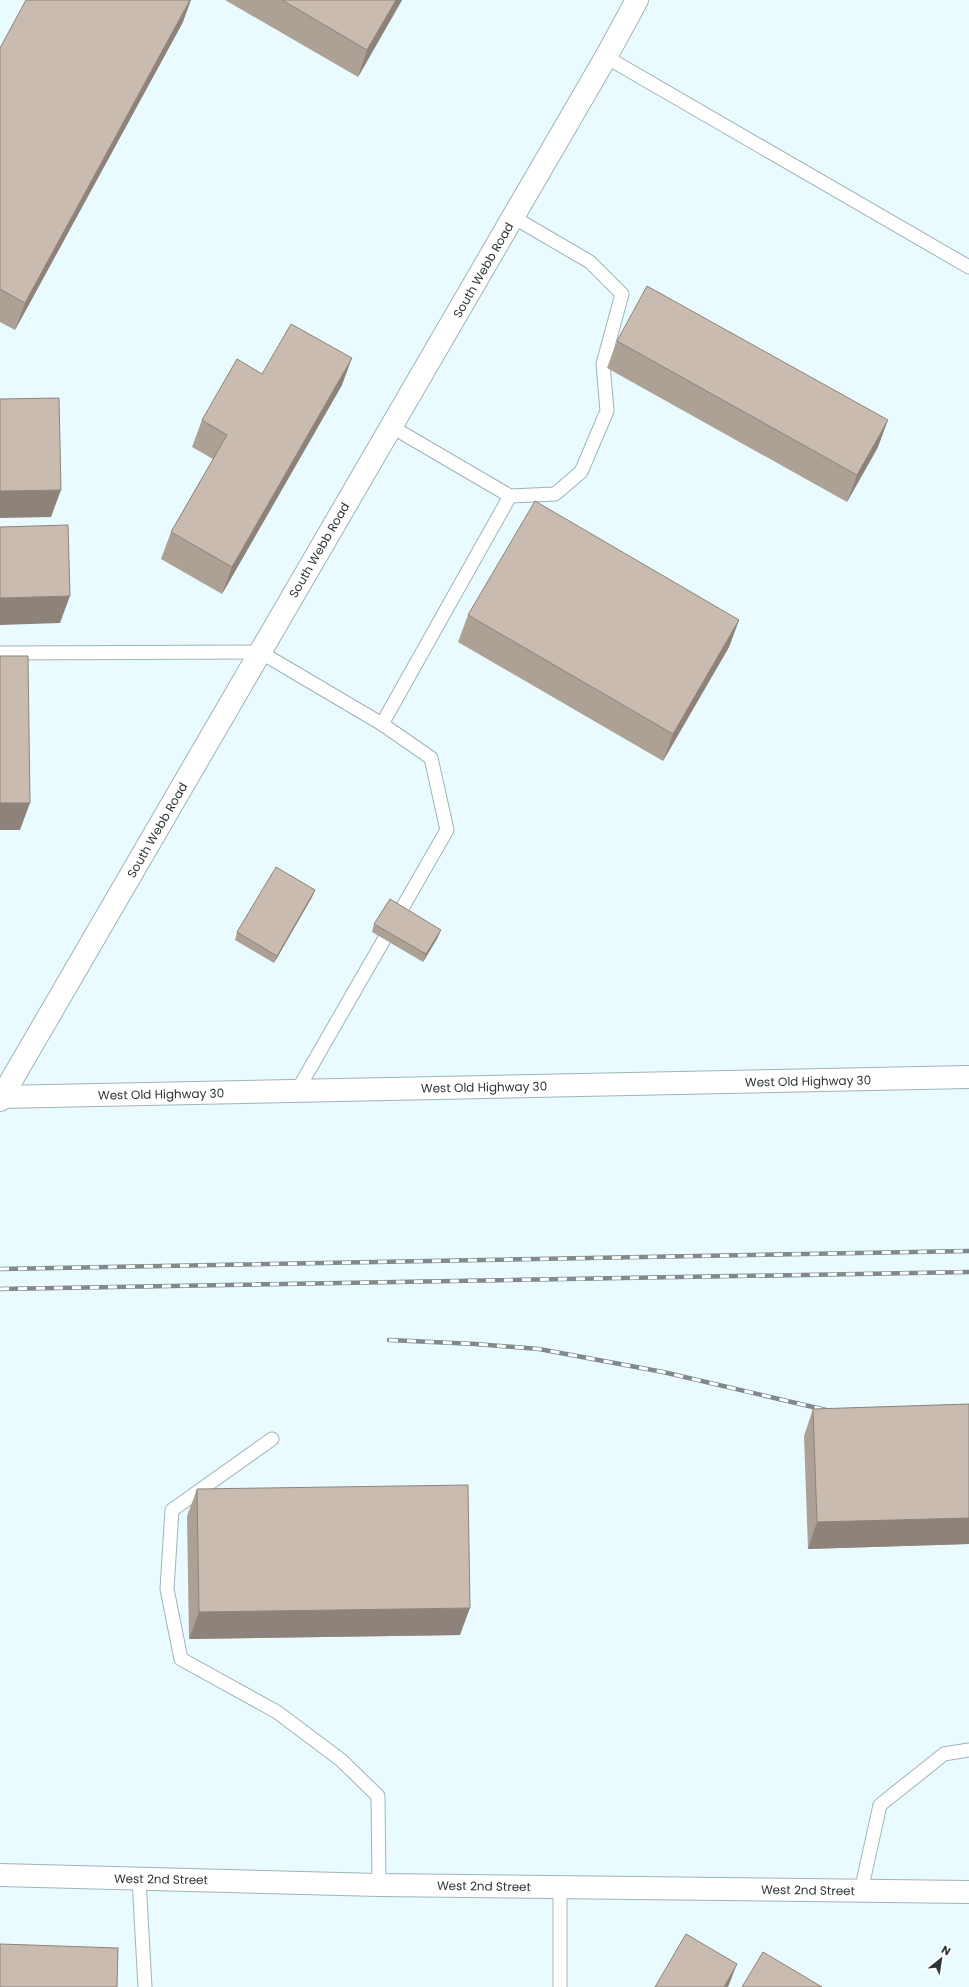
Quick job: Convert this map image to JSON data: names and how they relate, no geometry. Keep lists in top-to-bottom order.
{
  "streets": {
    "street": ["South Webb Road", "West Old Highway 30", "West 2nd Street"]
  },
  "crossings": [
    ["South Webb Road", "West Old Highway 30"]
  ],
  "north": "top right"
}
